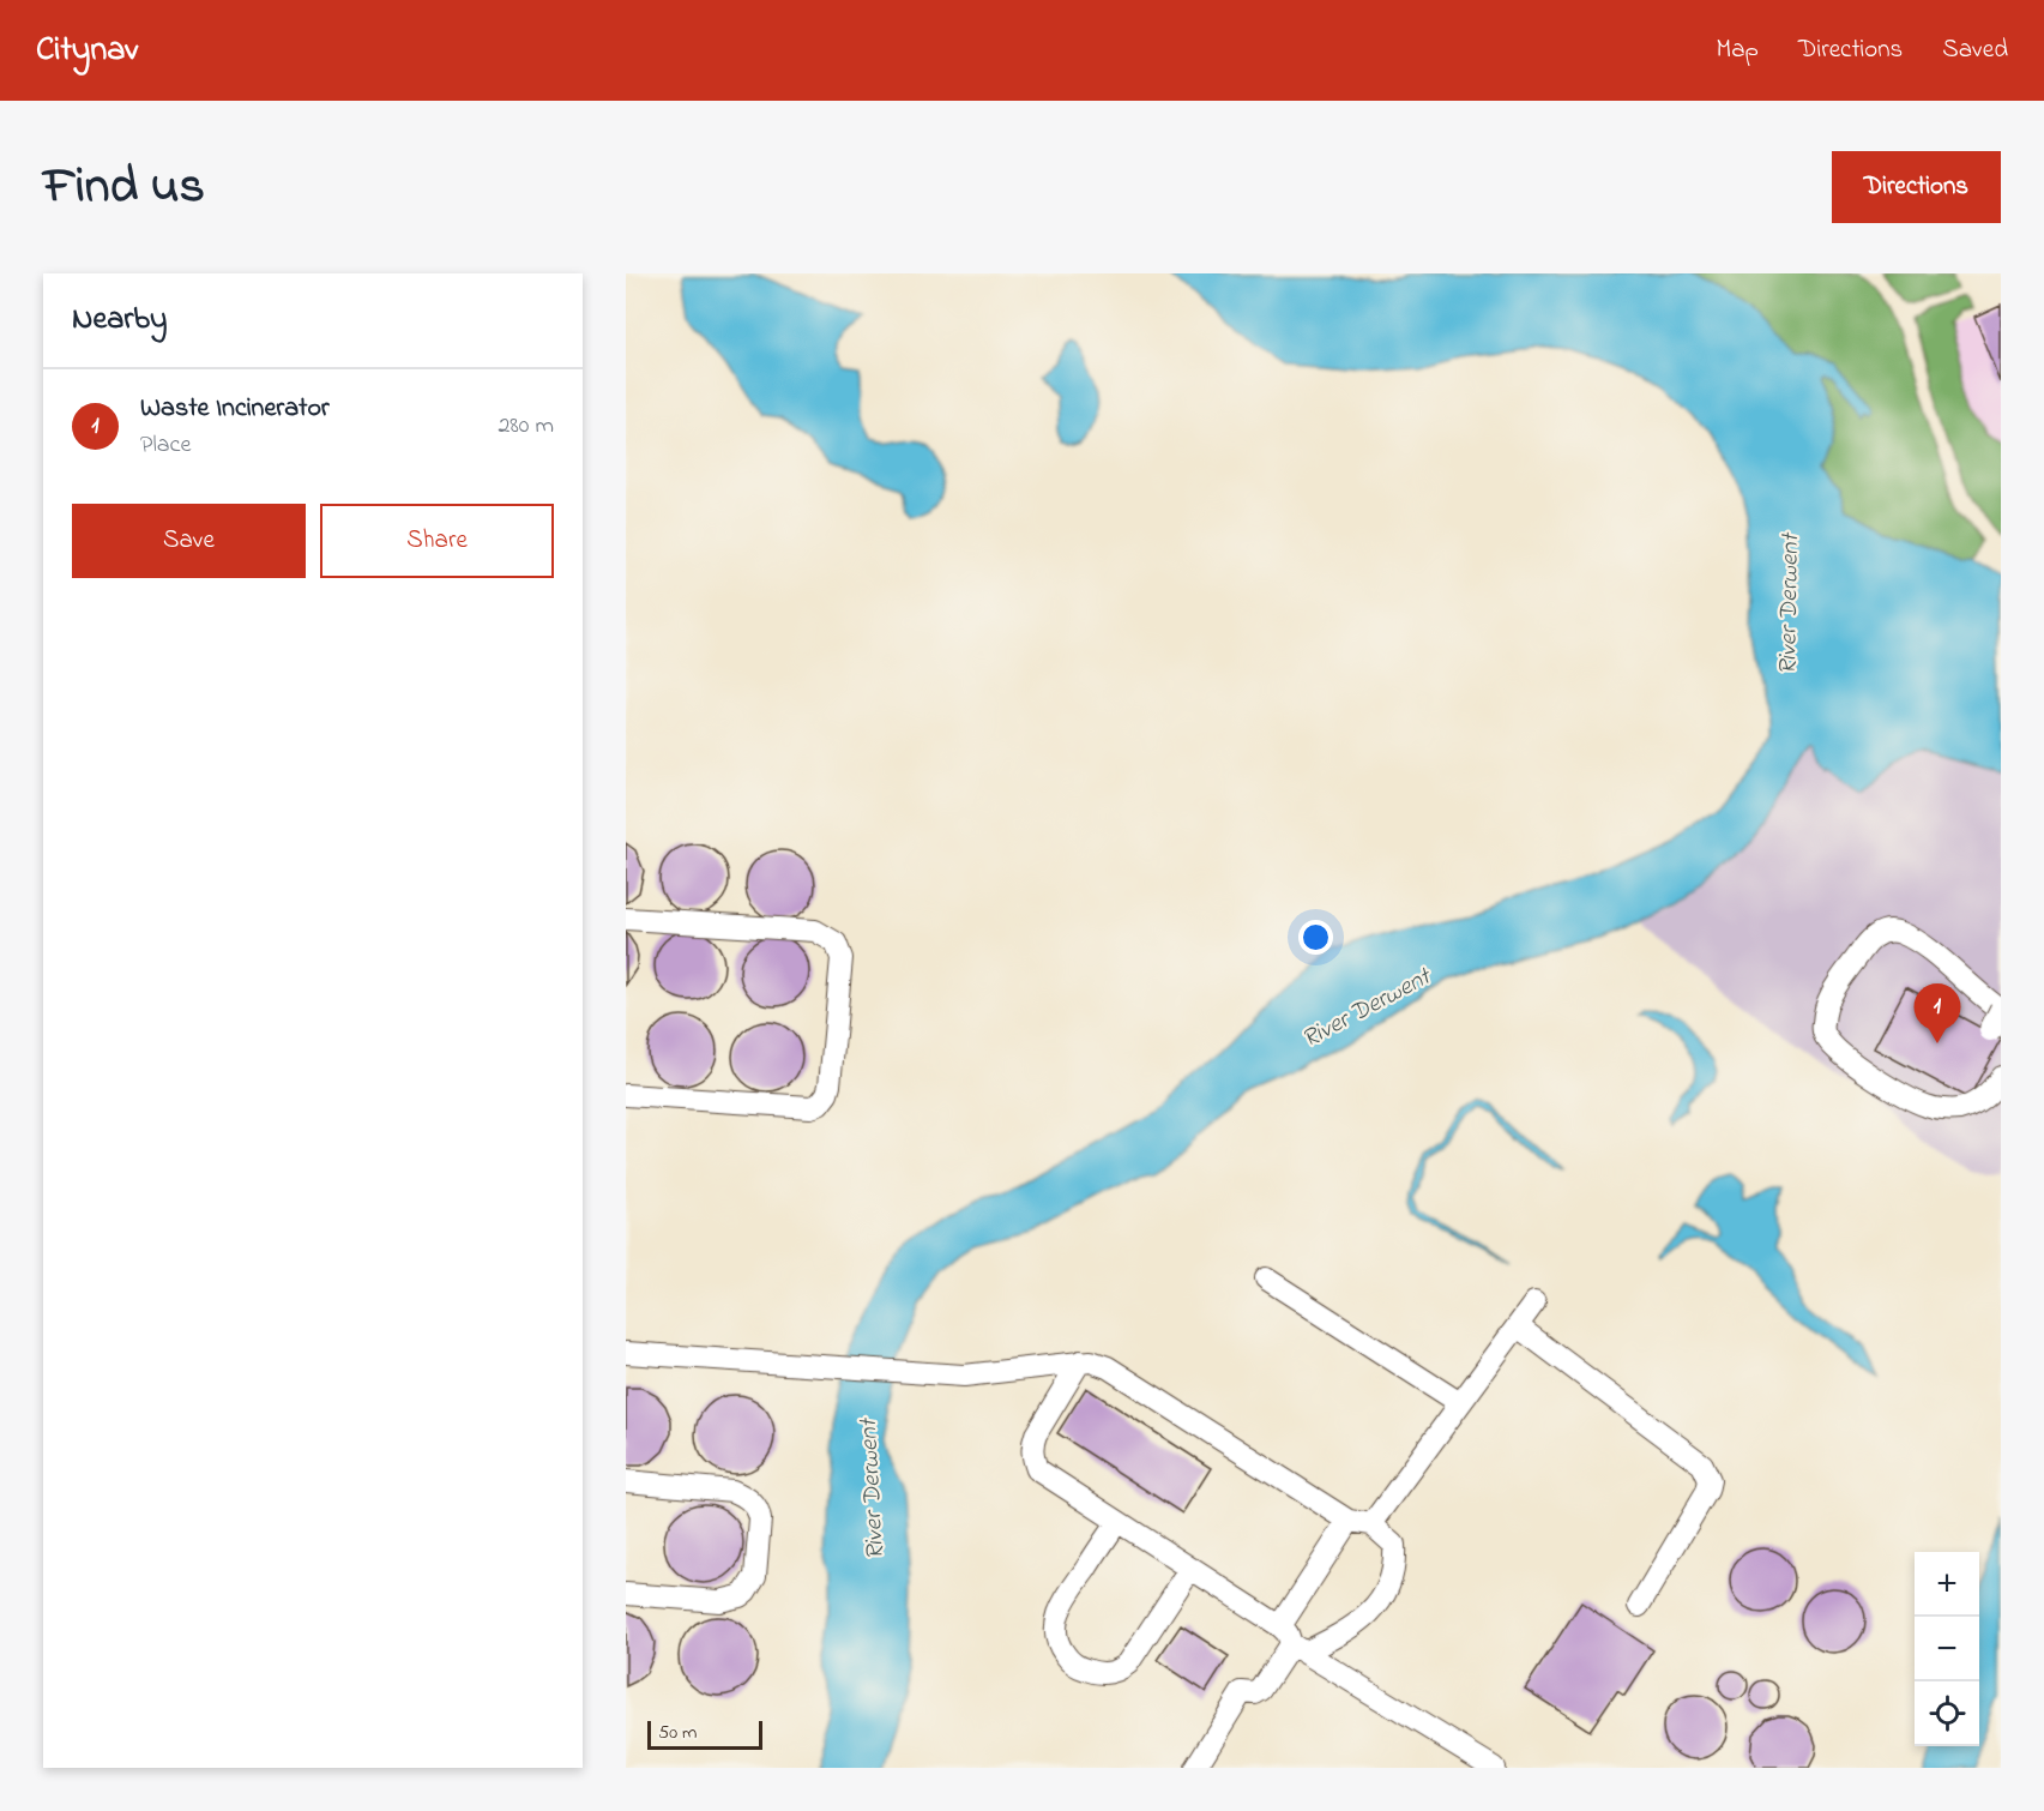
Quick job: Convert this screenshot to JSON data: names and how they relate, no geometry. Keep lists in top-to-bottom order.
{
  "water": ["River Derwent"],
  "scale_bar": "50 m",
  "page": {
    "header": "Citynav",
    "nav": ["Map", "Directions", "Saved"],
    "title": "Find us",
    "buttons": [
      "Directions",
      ["Save", "Share"]
    ],
    "heading": "Nearby",
    "list": [
      {
        "mark": "1",
        "name": "Waste Incinerator",
        "note": "Place",
        "value": "280 m"
      }
    ],
    "pins": "1",
    "map_buttons": ["+", "−"],
    "scale": "50 m"
  }
}
